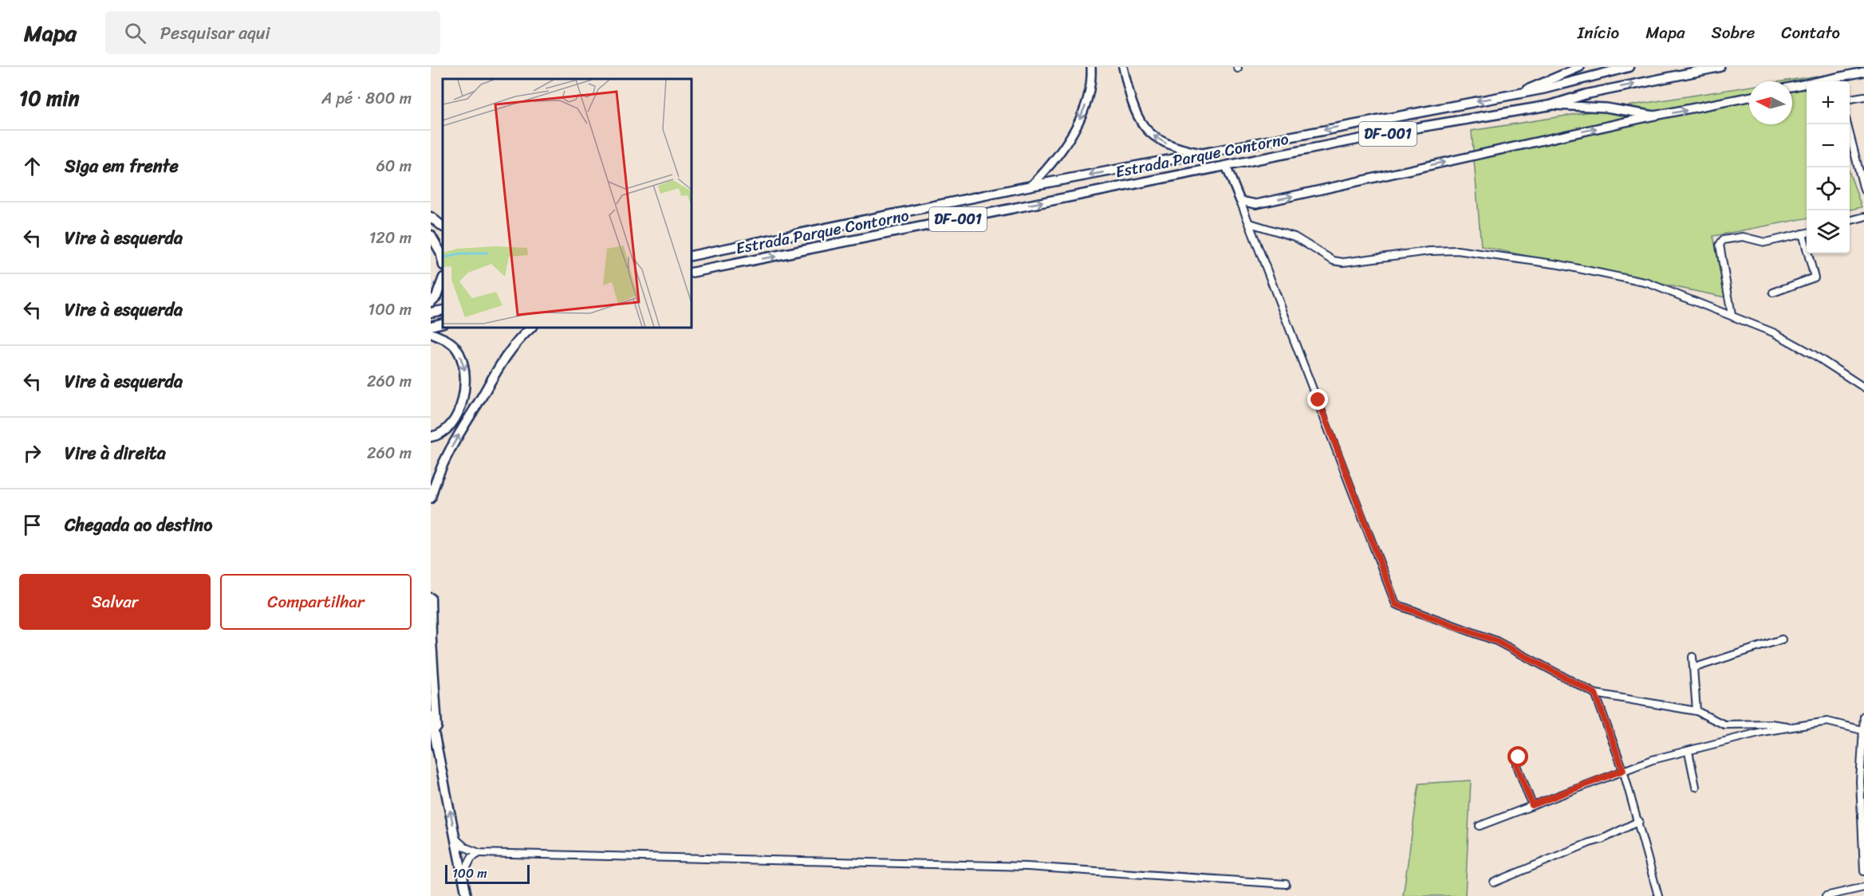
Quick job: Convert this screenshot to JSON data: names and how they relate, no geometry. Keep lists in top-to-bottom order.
{
  "streets": {
    "highway": ["DF-001", "Estrada Parque Contorno"]
  },
  "scale_bar": "100 m",
  "north": "left",
  "page": {
    "header": "Mapa",
    "search": "Pesquisar aqui",
    "nav": [
      "Início",
      "Mapa",
      "Sobre",
      "Contato"
    ],
    "heading": ["10 min", "A pé · 800 m"],
    "map_buttons": ["+", "−"],
    "list": [
      ["Siga em frente", "60 m"],
      ["Vire à esquerda", "120 m"],
      ["Vire à esquerda", "100 m"],
      ["Vire à esquerda", "260 m"],
      ["Vire à direita", "260 m"],
      "Chegada ao destino"
    ],
    "buttons": ["Salvar", "Compartilhar"],
    "scale": "100 m"
  }
}
